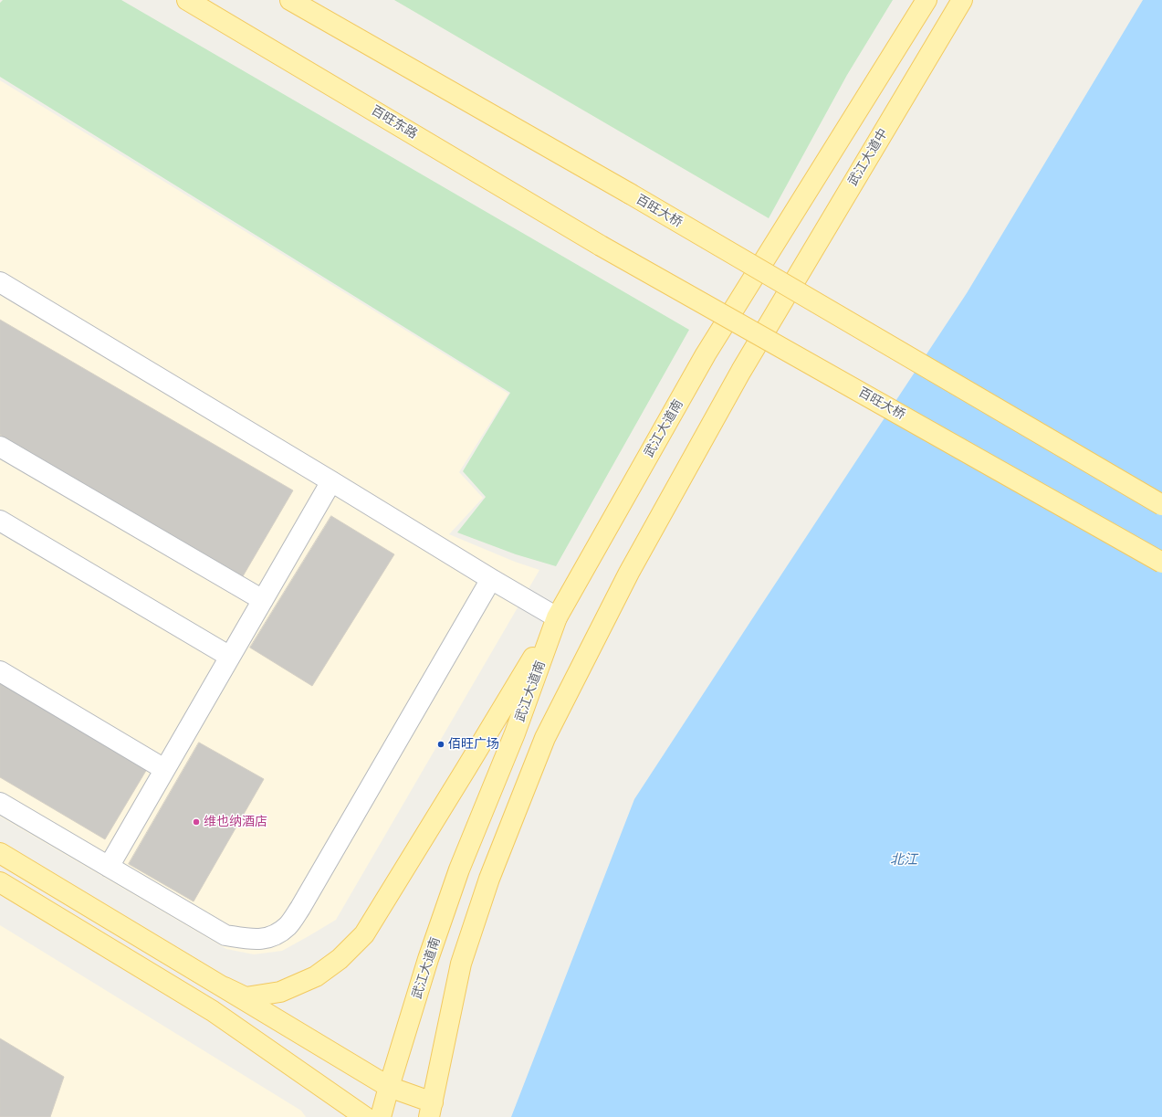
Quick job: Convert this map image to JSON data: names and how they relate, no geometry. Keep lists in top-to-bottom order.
{
  "streets": {
    "main road": [
      "百旺东路",
      "武江大道中",
      "百旺大桥",
      "武江大道南"
    ]
  },
  "crossings": [
    ["百旺东路", "百旺大桥"]
  ],
  "water": ["北江"],
  "places": ["佰旺广场", "维也纳酒店"]
}
